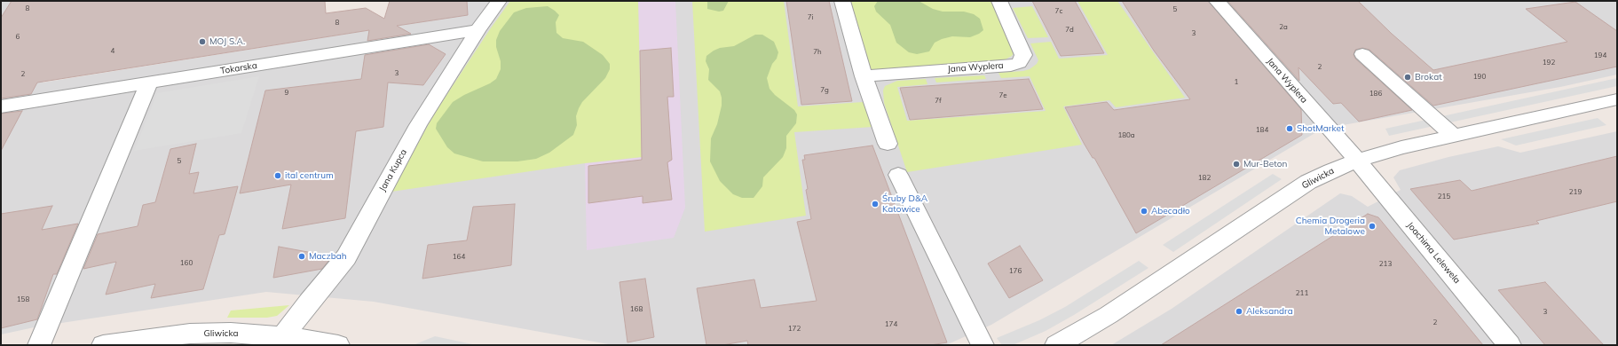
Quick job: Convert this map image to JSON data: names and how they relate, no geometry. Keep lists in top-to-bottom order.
{
  "streets": {
    "street": [
      "Jana Wyplera",
      "Tokarska",
      "Jana Kupca",
      "Gliwicka",
      "Joachima Lelewela"
    ]
  },
  "crossings": [
    ["Jana Wyplera", "Gliwicka"],
    ["Jana Wyplera", "Joachima Lelewela"],
    ["Tokarska", "Jana Kupca"],
    ["Jana Kupca", "Gliwicka"],
    ["Gliwicka", "Joachima Lelewela"]
  ],
  "places": [
    "MOJ S.A.",
    "Brokat",
    "ShotMarket",
    "Mur-Beton",
    "ital centrum",
    "Śruby D&A Katowice",
    "Abecadło",
    "Chemia Drogeria Metalowe",
    "Maczbah",
    "Aleksandra"
  ],
  "house_numbers": [
    "8",
    "5",
    "7c",
    "7i",
    "8",
    "2a",
    "7d",
    "3",
    "6",
    "4",
    "7h",
    "194",
    "192",
    "2",
    "3",
    "2",
    "190",
    "1",
    "7g",
    "9",
    "186",
    "7e",
    "7f",
    "184",
    "180a",
    "5",
    "182",
    "219",
    "215",
    "164",
    "160",
    "213",
    "176",
    "211",
    "158",
    "168",
    "3",
    "2",
    "174",
    "172"
  ]
}
